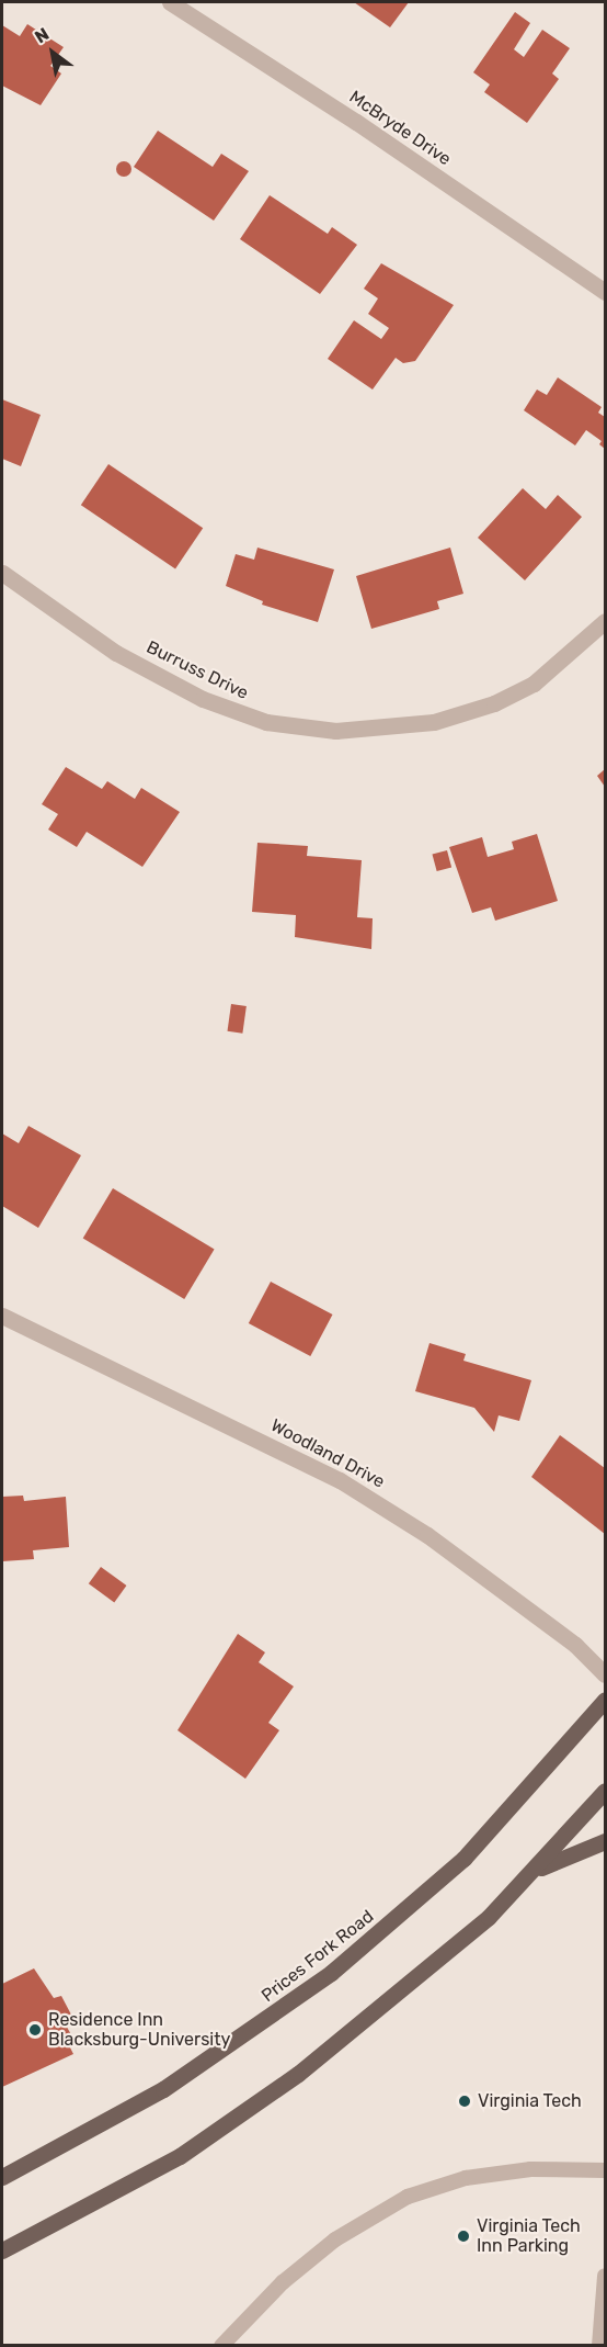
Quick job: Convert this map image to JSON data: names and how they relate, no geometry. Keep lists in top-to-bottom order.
{
  "streets": {
    "main road": ["Prices Fork Road"],
    "street": ["McBryde Drive", "Burruss Drive", "Woodland Drive"]
  },
  "places": ["Residence Inn Blacksburg-University", "Virginia Tech", "Virginia Tech Inn Parking"],
  "north": "top left"
}
